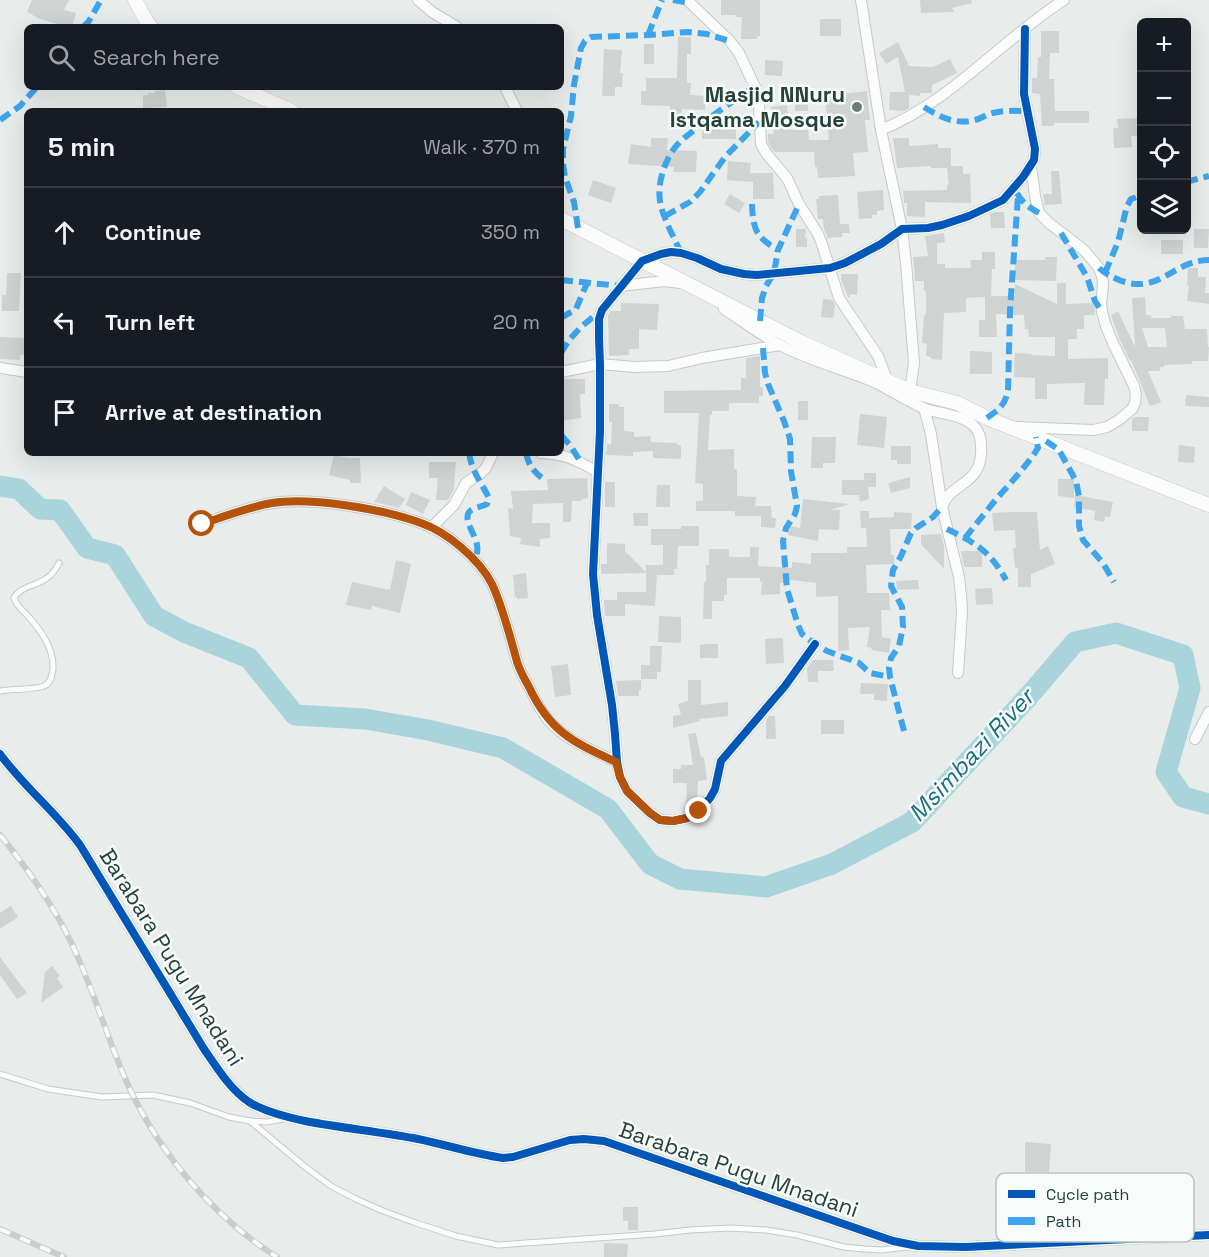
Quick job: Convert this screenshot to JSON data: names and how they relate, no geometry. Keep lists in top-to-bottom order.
{
  "streets": {
    "street": ["Barabara Pugu Mnadani"]
  },
  "water": ["Msimbazi River"],
  "places": ["Masjid NNuru Istqama Mosque"],
  "legend": ["Cycle path", "Path"],
  "page": {
    "map_buttons": ["+", "−"],
    "search": "Search here",
    "heading": ["5 min", "Walk · 370 m"],
    "list": [
      ["Continue", "350 m"],
      ["Turn left", "20 m"],
      "Arrive at destination"
    ]
  }
}
